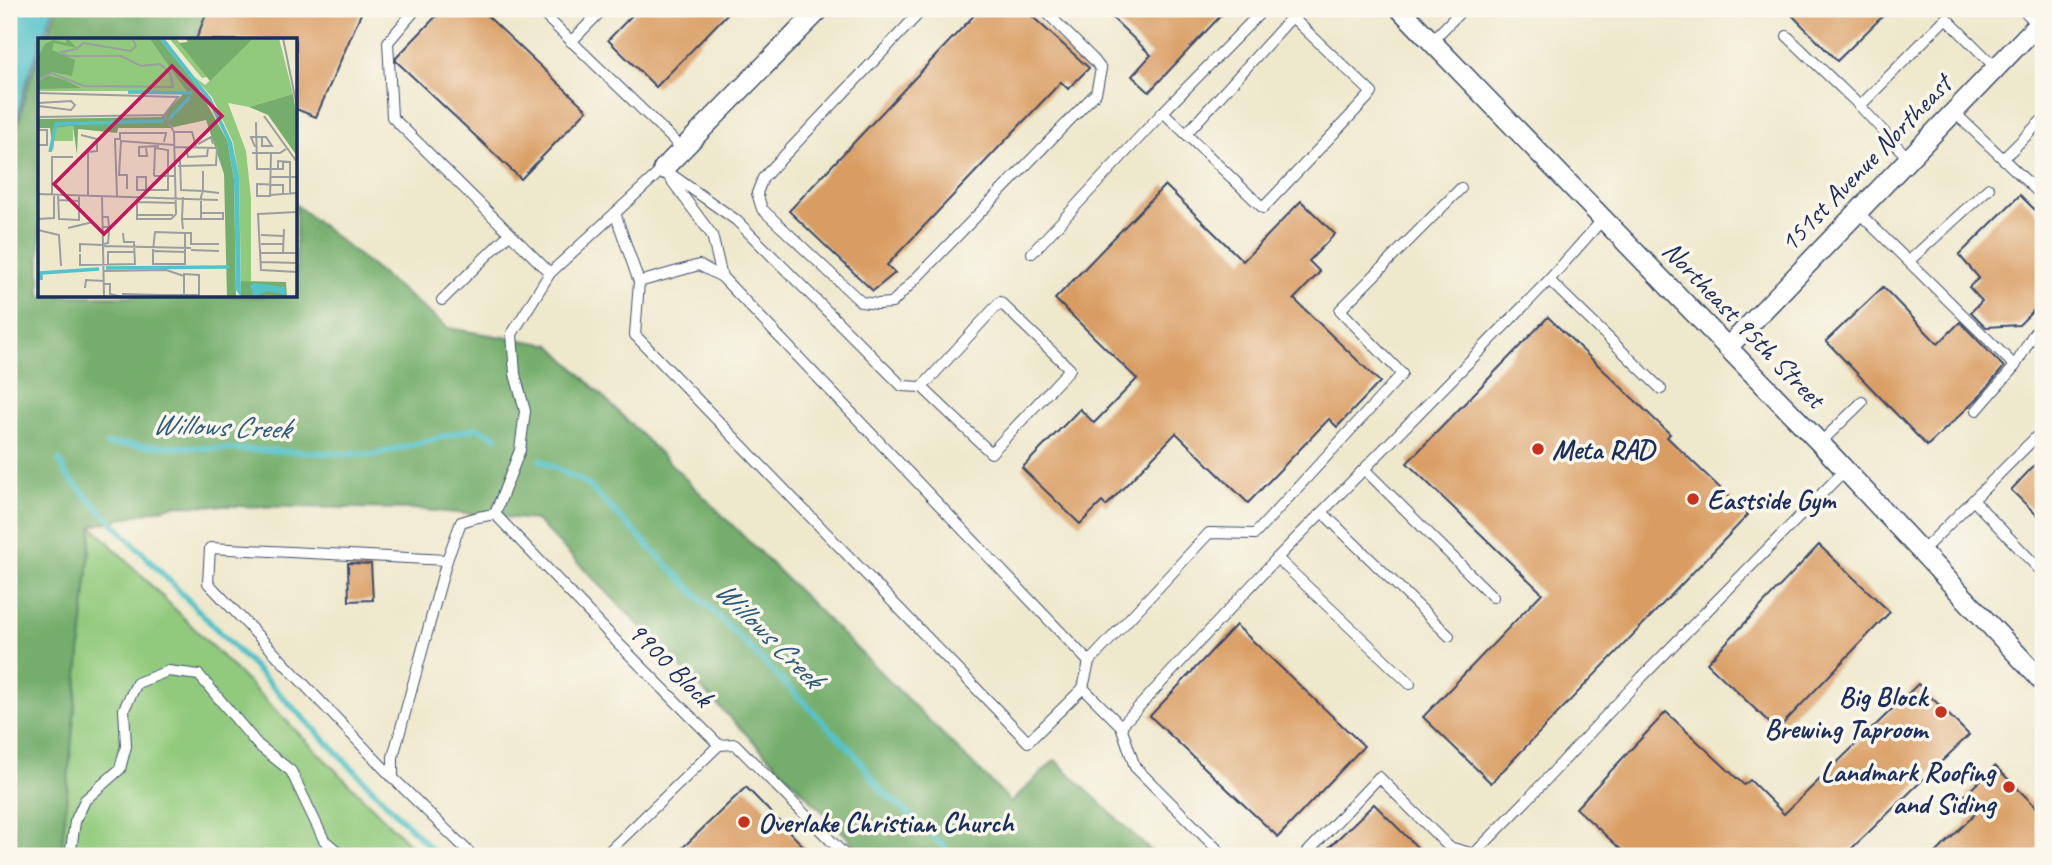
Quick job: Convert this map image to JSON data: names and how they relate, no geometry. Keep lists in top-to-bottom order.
{
  "streets": {
    "street": ["151st Avenue Northeast", "Northeast 95th Street"],
    "lane": ["9900 Block"]
  },
  "crossings": [
    ["151st Avenue Northeast", "Northeast 95th Street"]
  ],
  "water": ["Willows Creek"],
  "places": [
    "Meta RAD",
    "Eastside Gym",
    "Big Block Brewing Taproom",
    "Landmark Roofing and Siding",
    "Overlake Christian Church"
  ]
}
